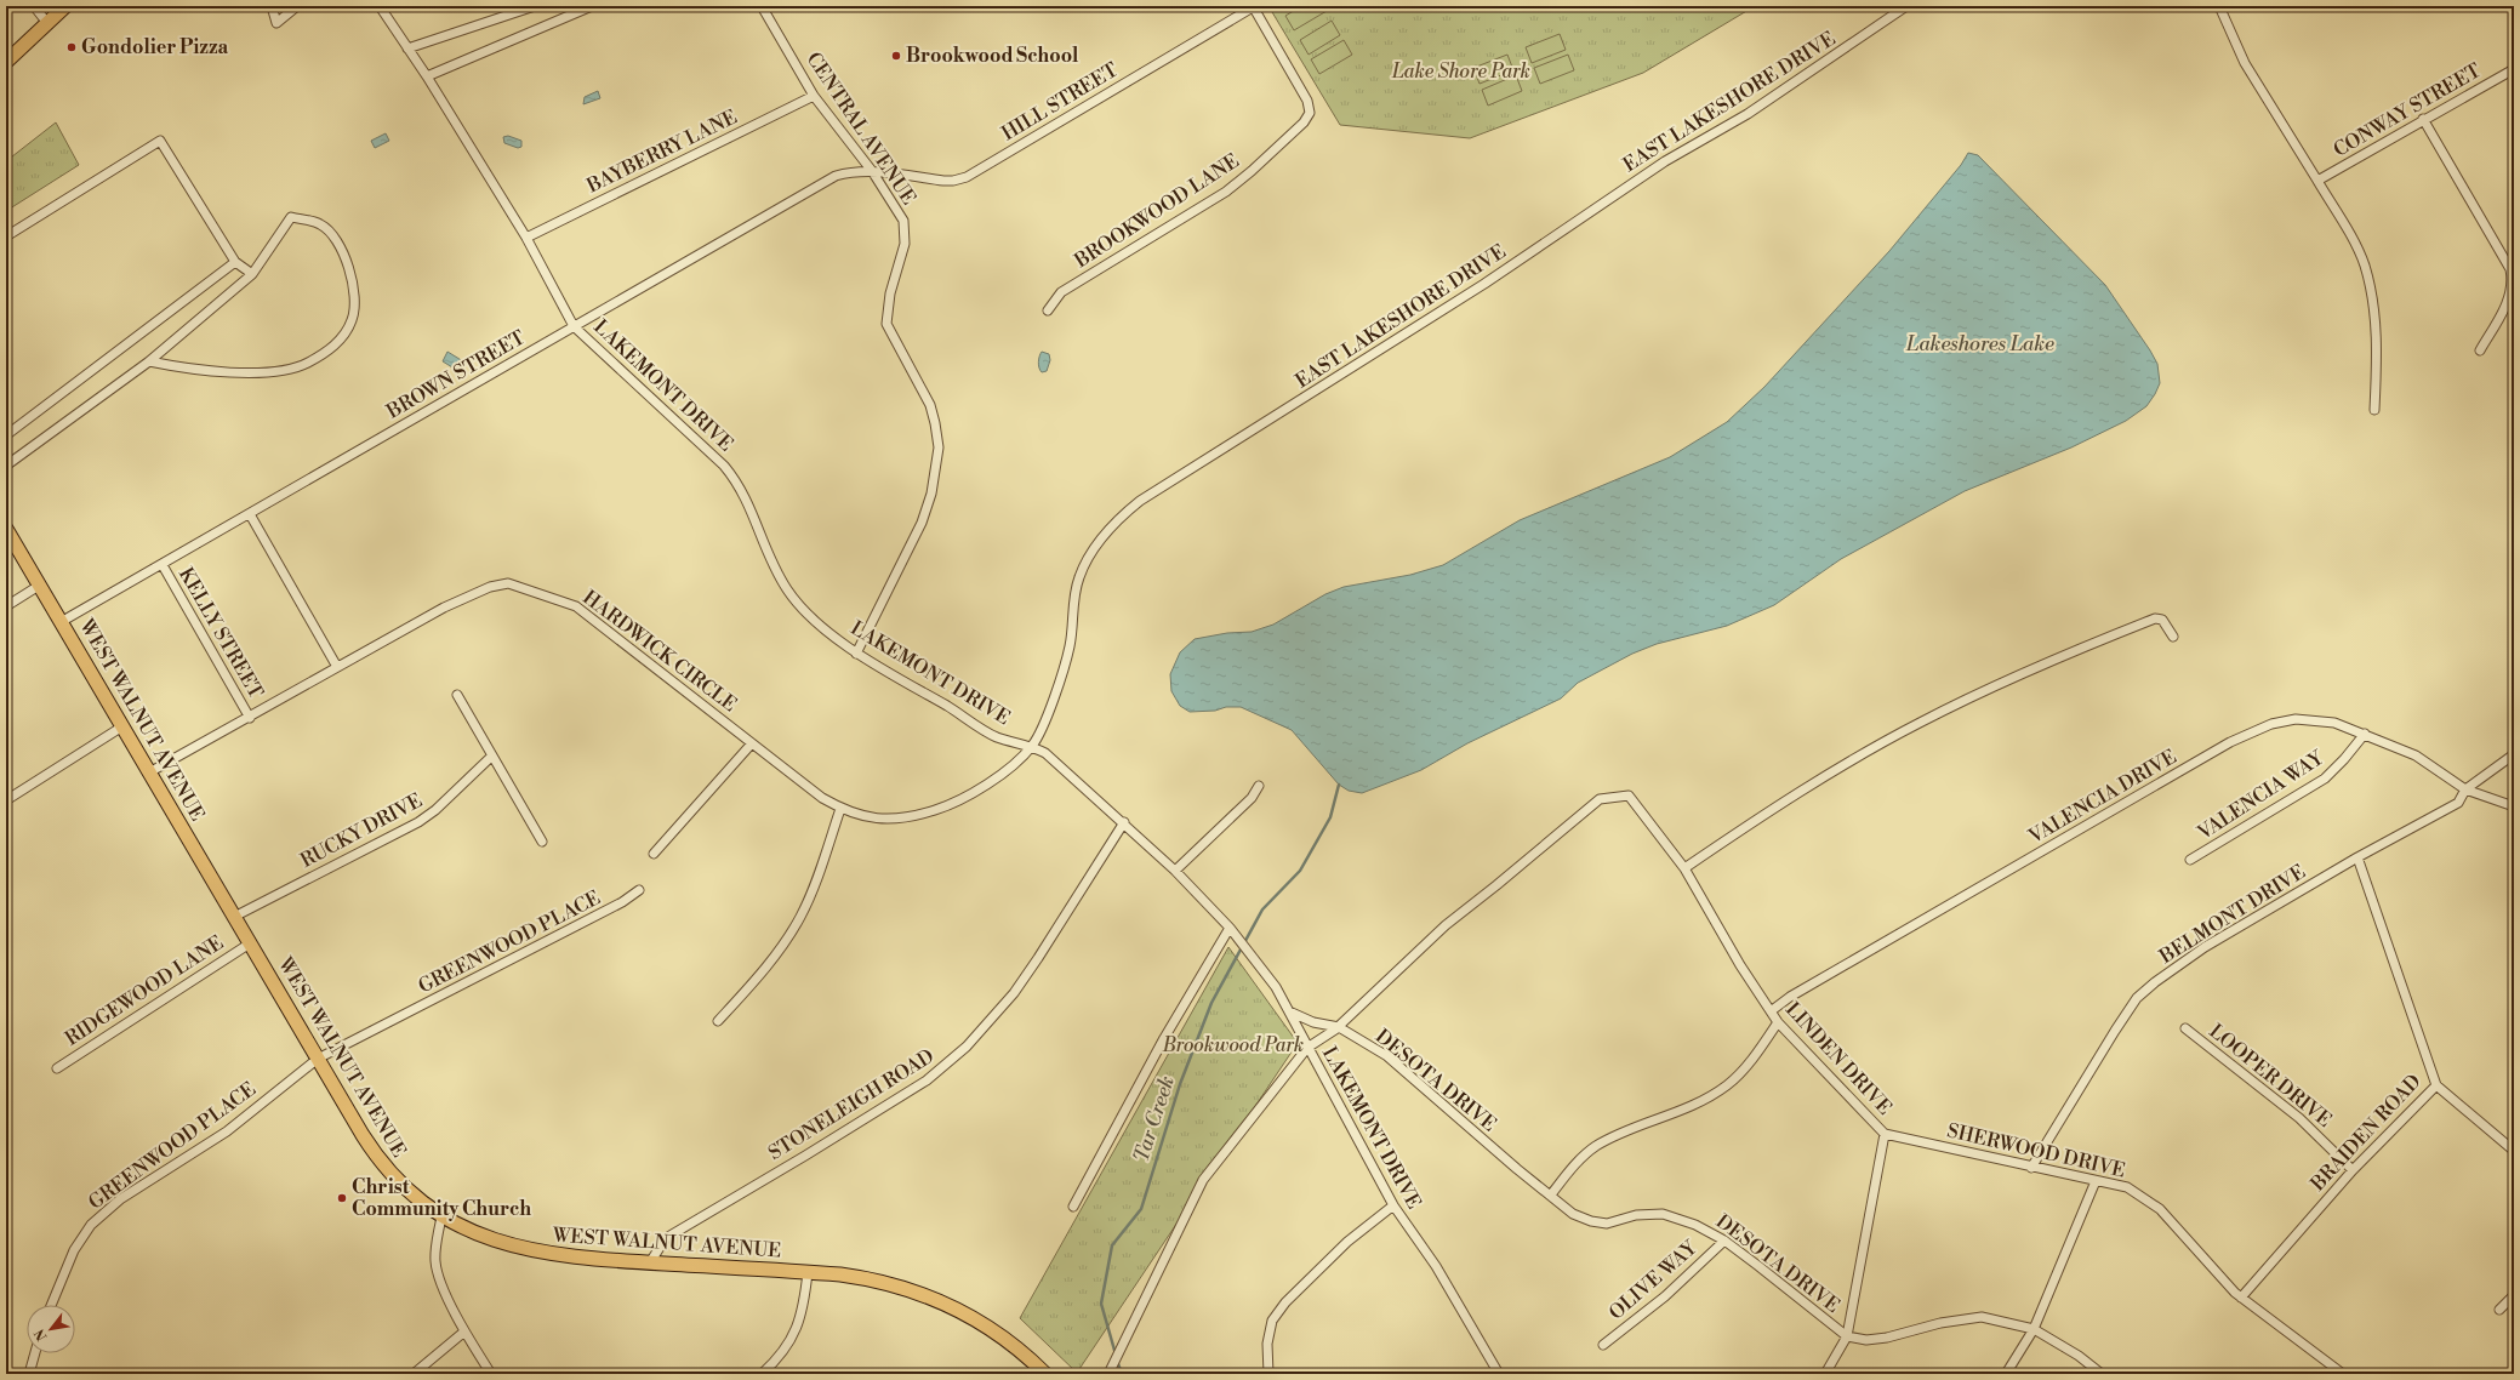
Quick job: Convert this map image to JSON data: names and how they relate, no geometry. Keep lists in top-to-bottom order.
{
  "streets": {
    "main road": ["WEST WALNUT AVENUE"],
    "street": [
      "HILL STREET",
      "EAST LAKESHORE DRIVE",
      "CONWAY STREET",
      "CENTRAL AVENUE",
      "BAYBERRY LANE",
      "BROOKWOOD LANE",
      "BROWN STREET",
      "LAKEMONT DRIVE",
      "KELLY STREET",
      "HARDWICK CIRCLE",
      "VALENCIA WAY",
      "VALENCIA DRIVE",
      "RUCKY DRIVE",
      "BELMONT DRIVE",
      "GREENWOOD PLACE",
      "RIDGEWOOD LANE",
      "LINDEN DRIVE",
      "LOOPER DRIVE",
      "DESOTA DRIVE",
      "STONELEIGH ROAD",
      "BRAIDEN ROAD",
      "SHERWOOD DRIVE",
      "OLIVE WAY"
    ]
  },
  "crossings": [
    ["HILL STREET", "CENTRAL AVENUE"],
    ["HILL STREET", "BROOKWOOD LANE"],
    ["HILL STREET", "BROWN STREET"],
    ["EAST LAKESHORE DRIVE", "LAKEMONT DRIVE"],
    ["EAST LAKESHORE DRIVE", "HARDWICK CIRCLE"],
    ["CENTRAL AVENUE", "BAYBERRY LANE"],
    ["CENTRAL AVENUE", "BROWN STREET"],
    ["CENTRAL AVENUE", "LAKEMONT DRIVE"],
    ["BAYBERRY LANE", "LAKEMONT DRIVE"],
    ["BROWN STREET", "LAKEMONT DRIVE"],
    ["BROWN STREET", "KELLY STREET"],
    ["BROWN STREET", "WEST WALNUT AVENUE"],
    ["LAKEMONT DRIVE", "HARDWICK CIRCLE"],
    ["LAKEMONT DRIVE", "STONELEIGH ROAD"],
    ["KELLY STREET", "HARDWICK CIRCLE"],
    ["HARDWICK CIRCLE", "WEST WALNUT AVENUE"],
    ["WEST WALNUT AVENUE", "RUCKY DRIVE"],
    ["WEST WALNUT AVENUE", "GREENWOOD PLACE"],
    ["WEST WALNUT AVENUE", "RIDGEWOOD LANE"],
    ["WEST WALNUT AVENUE", "STONELEIGH ROAD"],
    ["VALENCIA WAY", "VALENCIA DRIVE"],
    ["VALENCIA DRIVE", "BELMONT DRIVE"],
    ["VALENCIA DRIVE", "LINDEN DRIVE"],
    ["BELMONT DRIVE", "BRAIDEN ROAD"],
    ["BELMONT DRIVE", "SHERWOOD DRIVE"],
    ["LINDEN DRIVE", "DESOTA DRIVE"],
    ["LINDEN DRIVE", "SHERWOOD DRIVE"],
    ["LOOPER DRIVE", "BRAIDEN ROAD"],
    ["DESOTA DRIVE", "OLIVE WAY"],
    ["BRAIDEN ROAD", "SHERWOOD DRIVE"]
  ],
  "water": ["Lakeshores Lake", "Tar Creek"],
  "parks": ["Lake Shore Park", "Brookwood Park"],
  "places": ["Gondolier Pizza", "Brookwood School", "Christ Community Church"],
  "north": "bottom left"
}
